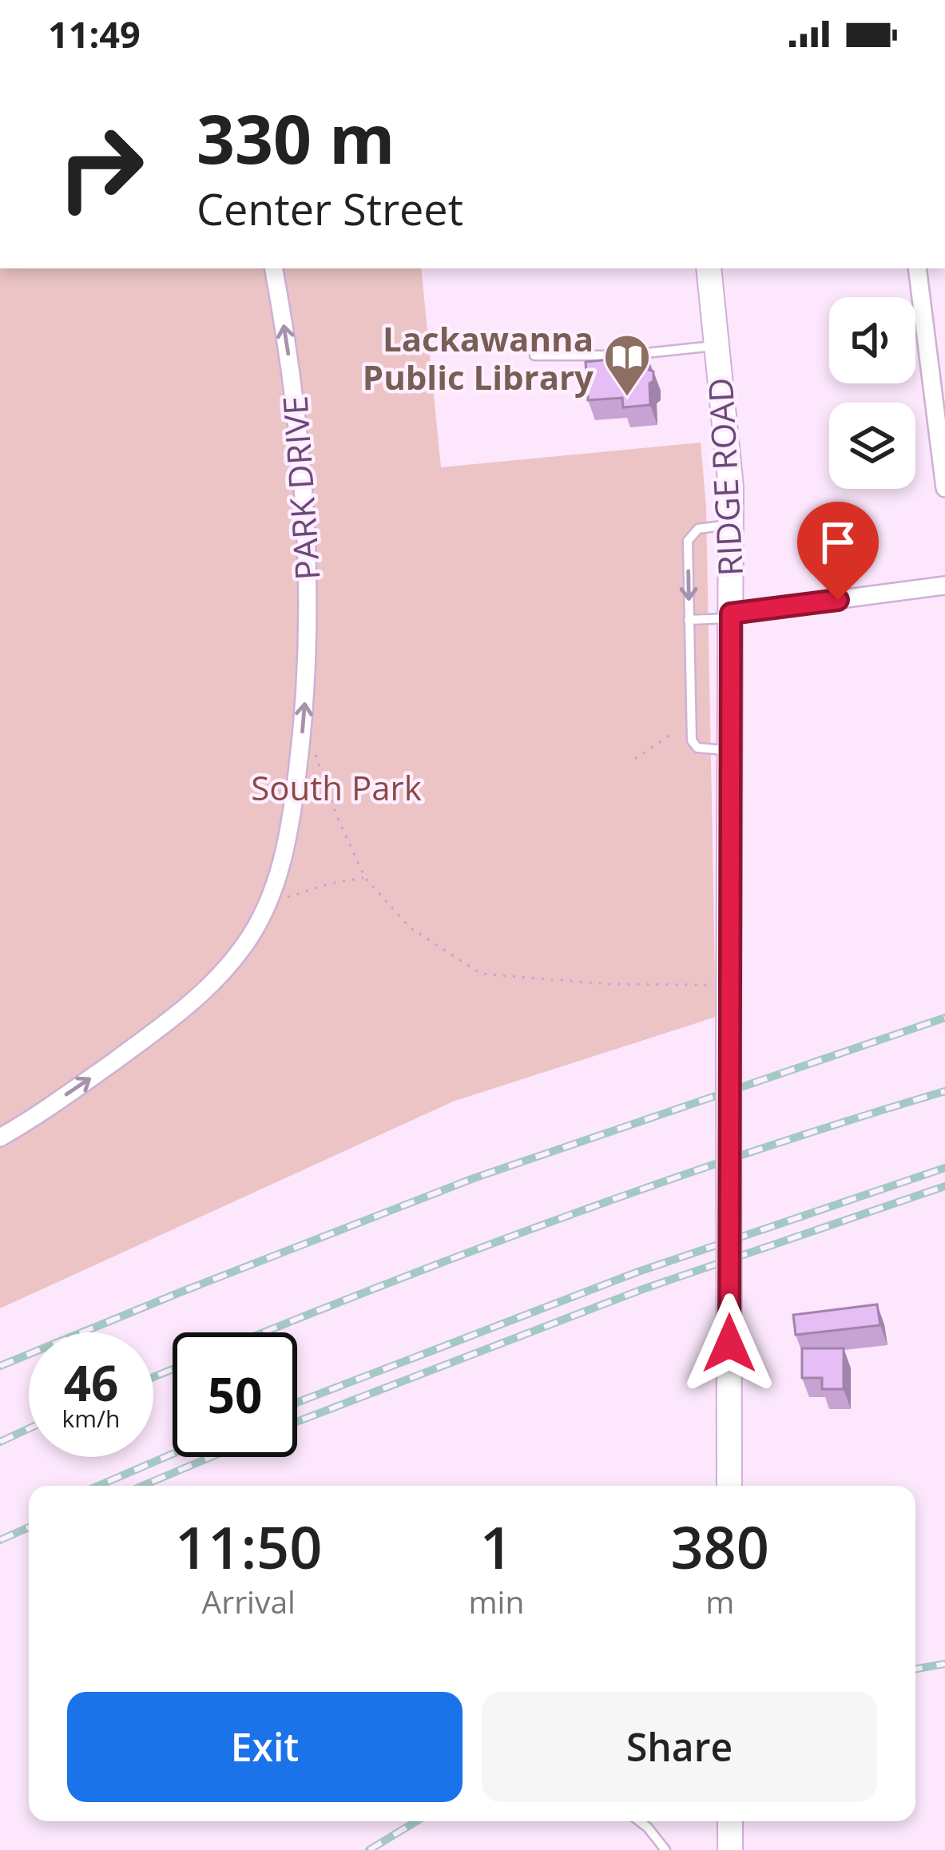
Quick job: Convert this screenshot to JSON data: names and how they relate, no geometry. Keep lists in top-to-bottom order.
{
  "streets": {
    "main road": ["RIDGE ROAD"],
    "street": ["PARK DRIVE"]
  },
  "one_way": ["PARK DRIVE"],
  "parks": ["South Park"],
  "places": {
    "library": ["Lackawanna Public Library"]
  },
  "page": {
    "status": "11:49",
    "turn": ["330 m", "Center Street"],
    "speed": "46 km/h",
    "limit": "50",
    "eta": [
      "11:50",
      "Arrival",
      "1",
      "min",
      "380",
      "m"
    ],
    "buttons": ["Exit", "Share"]
  }
}
